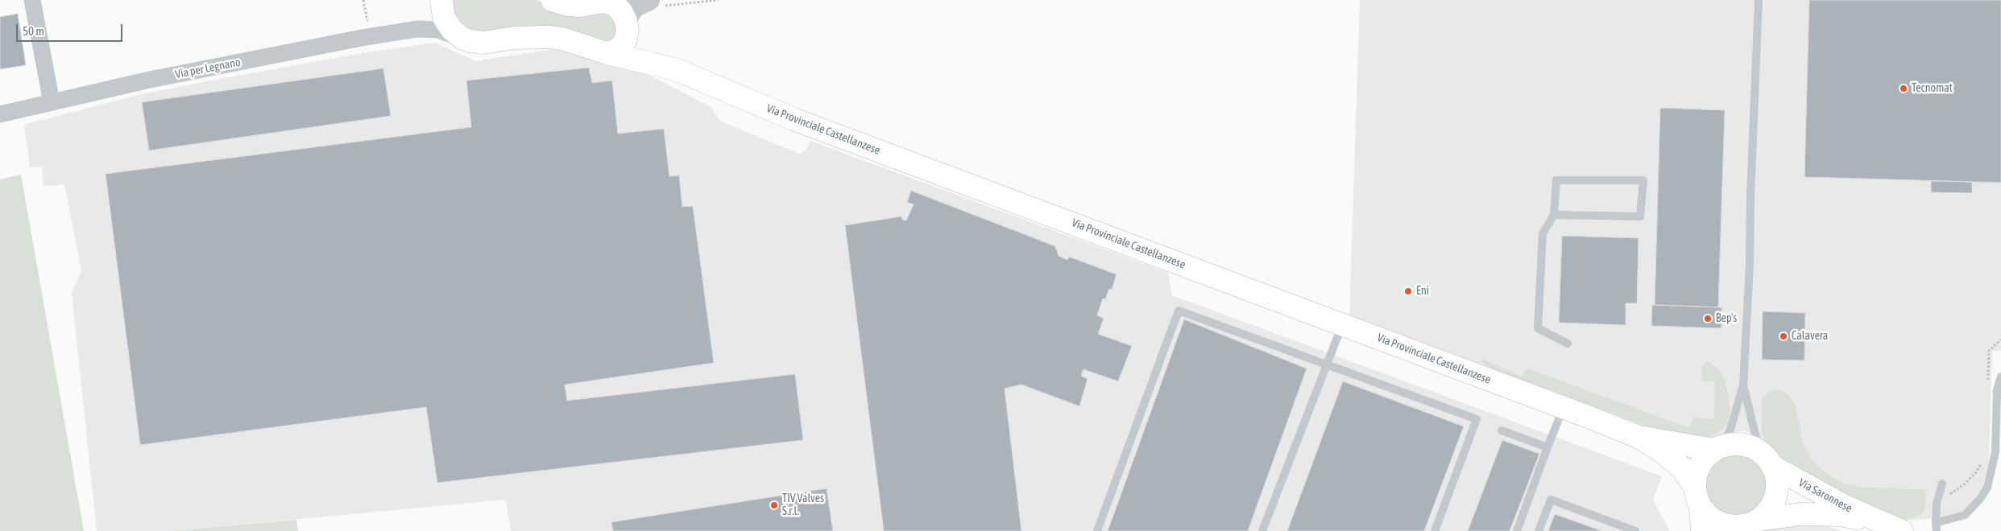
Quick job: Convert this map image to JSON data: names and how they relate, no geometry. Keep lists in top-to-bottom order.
{
  "streets": {
    "main road": ["Via Provinciale Castellanzese", "Via Saronnese"],
    "street": ["Via per Legnano"]
  },
  "crossings": [
    ["Via per Legnano", "Via Provinciale Castellanzese"]
  ],
  "places": [
    "Tecnomat",
    "Eni",
    "Bep's",
    "Calavera",
    "TIV Valves S.r.l."
  ],
  "scale_bar": "50 m"
}
